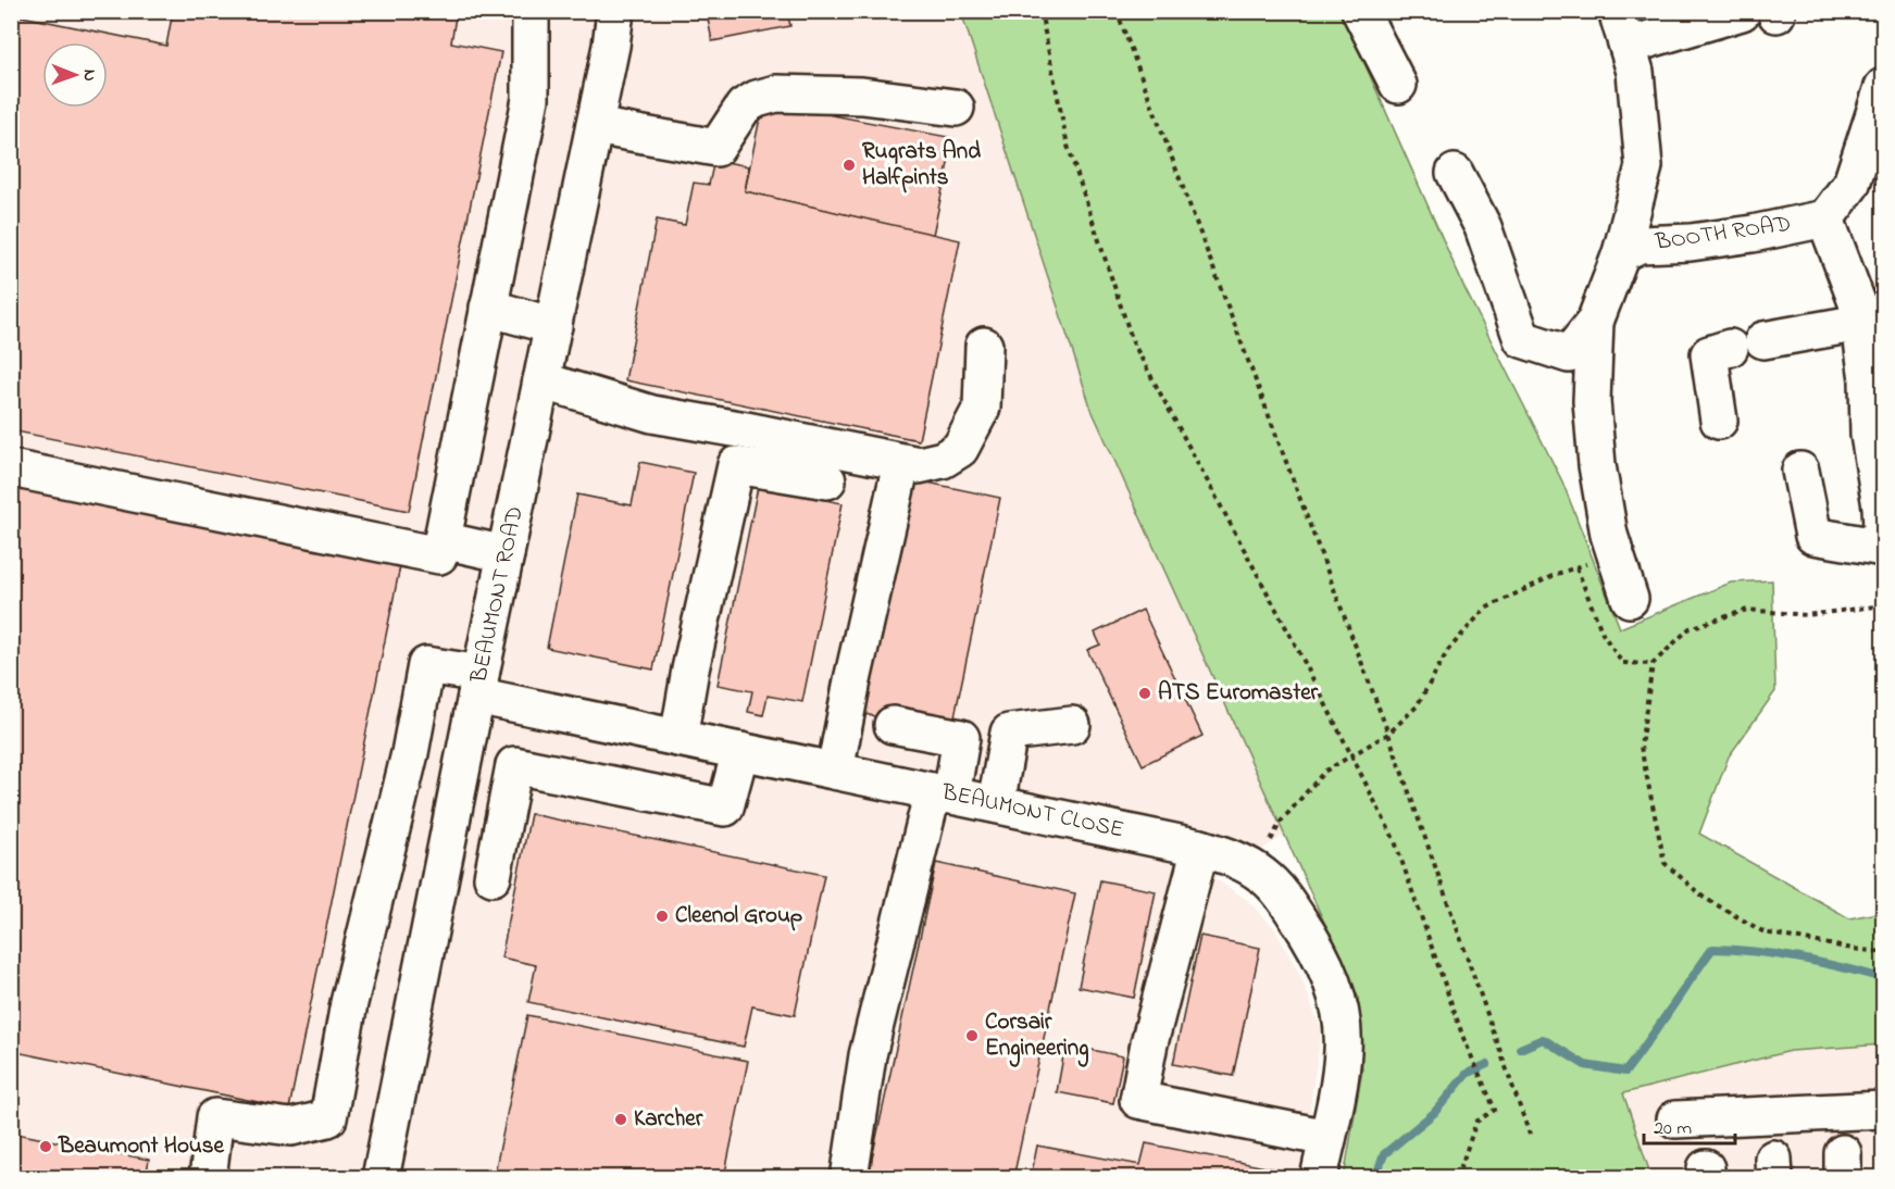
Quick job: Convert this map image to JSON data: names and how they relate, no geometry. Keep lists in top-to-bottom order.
{
  "streets": {
    "street": ["BOOTH ROAD", "BEAUMONT ROAD", "BEAUMONT CLOSE"]
  },
  "crossings": [
    ["BEAUMONT ROAD", "BEAUMONT CLOSE"]
  ],
  "places": [
    "Rugrats And Halfpints",
    "ATS Euromaster",
    "Cleenol Group",
    "Corsair Engineering",
    "Karcher",
    "Beaumont House"
  ],
  "scale_bar": "20 m",
  "north": "right"
}
